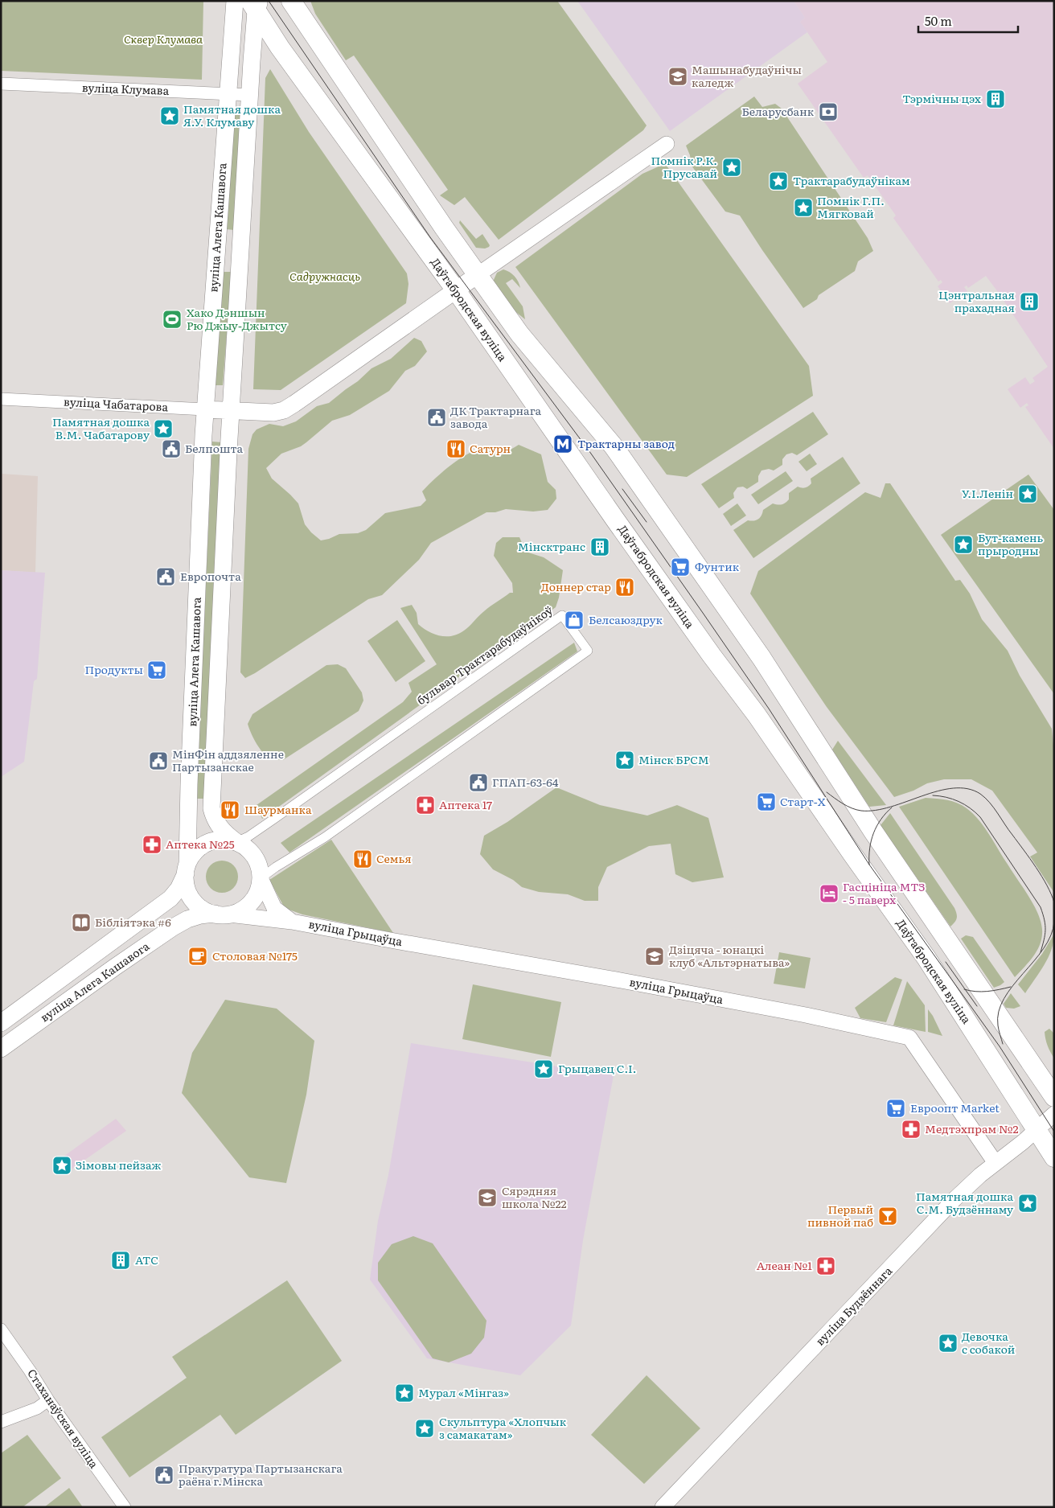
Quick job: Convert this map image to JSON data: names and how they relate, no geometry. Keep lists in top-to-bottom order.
{
  "streets": {
    "main road": ["вуліца Алега Кашавога", "Даўгабродская вуліца", "вуліца Чабатарова"],
    "street": [
      "вуліца Клумава",
      "бульвар Трактарабудаўнікоў",
      "вуліца Грыцаўца",
      "вуліца Будзённага",
      "Стаханаўская вуліца"
    ]
  },
  "crossings": [
    ["вуліца Клумава", "вуліца Алега Кашавога"],
    ["вуліца Алега Кашавога", "Даўгабродская вуліца"],
    ["вуліца Алега Кашавога", "вуліца Чабатарова"],
    ["вуліца Алега Кашавога", "бульвар Трактарабудаўнікоў"],
    ["вуліца Алега Кашавога", "вуліца Грыцаўца"],
    ["Даўгабродская вуліца", "вуліца Чабатарова"],
    ["Даўгабродская вуліца", "вуліца Будзённага"],
    ["бульвар Трактарабудаўнікоў", "вуліца Грыцаўца"],
    ["вуліца Грыцаўца", "вуліца Будзённага"]
  ],
  "parks": ["Сквер Клумава", "Садружнасць"],
  "places": {
    "school or university": ["Машынабудаўнічы каледж", "Дзіцяча - юнацкі клуб «Альтэрнатыва»", "Сярэдняя школа №22"],
    "building": [
      "Тэрмічны цэх",
      "Цэнтральная прахадная",
      "Мінсктранс",
      "АТС"
    ],
    "bank": ["Беларусбанк"],
    "place": [
      "Памятная дошка Я.У. Клумаву",
      "Помнік Р.К. Прусавай",
      "Трактарабудаўнікам",
      "Помнік Г.П. Мягковай",
      "Памятная дошка В.М. Чабатарову",
      "У.І.Ленін",
      "Бут-камень прыродны",
      "Мінск БРСМ",
      "Грыцавец С.І.",
      "Зімовы пейзаж",
      "Памятная дошка С.М. Будзённаму",
      "Девочка с собакой",
      "Мурал «Мінгаз»",
      "Скульптура «Хлопчык з самакатам»"
    ],
    "sports": ["Хако Дэншын Рю Джыу-Джытсу"],
    "public building": [
      "ДК Трактарнага завода",
      "Белпошта",
      "Европочта",
      "МінФін аддзяленне Партызанскае",
      "ГПАП-63-64",
      "Пракуратура Партызанскага раёна г.Мінска"
    ],
    "metro station": ["Трактарны завод"],
    "restaurant": [
      "Сатурн",
      "Доннер стар",
      "Шаурманка",
      "Семья"
    ],
    "supermarket": [
      "Фунтик",
      "Продукты",
      "Старт-X",
      "Евроопт Market"
    ],
    "shop": ["Белсаюздрук"],
    "pharmacy": [
      "Аптека 17",
      "Аптека №25",
      "Медтэхпрам №2",
      "Алеан №1"
    ],
    "hotel": ["Гасцініца МТЗ - 5 паверх"],
    "library": ["Бібліятэка #6"],
    "cafe": ["Столовая №175"],
    "bar": ["Первый пивной паб"]
  },
  "scale_bar": "50 m"
}
